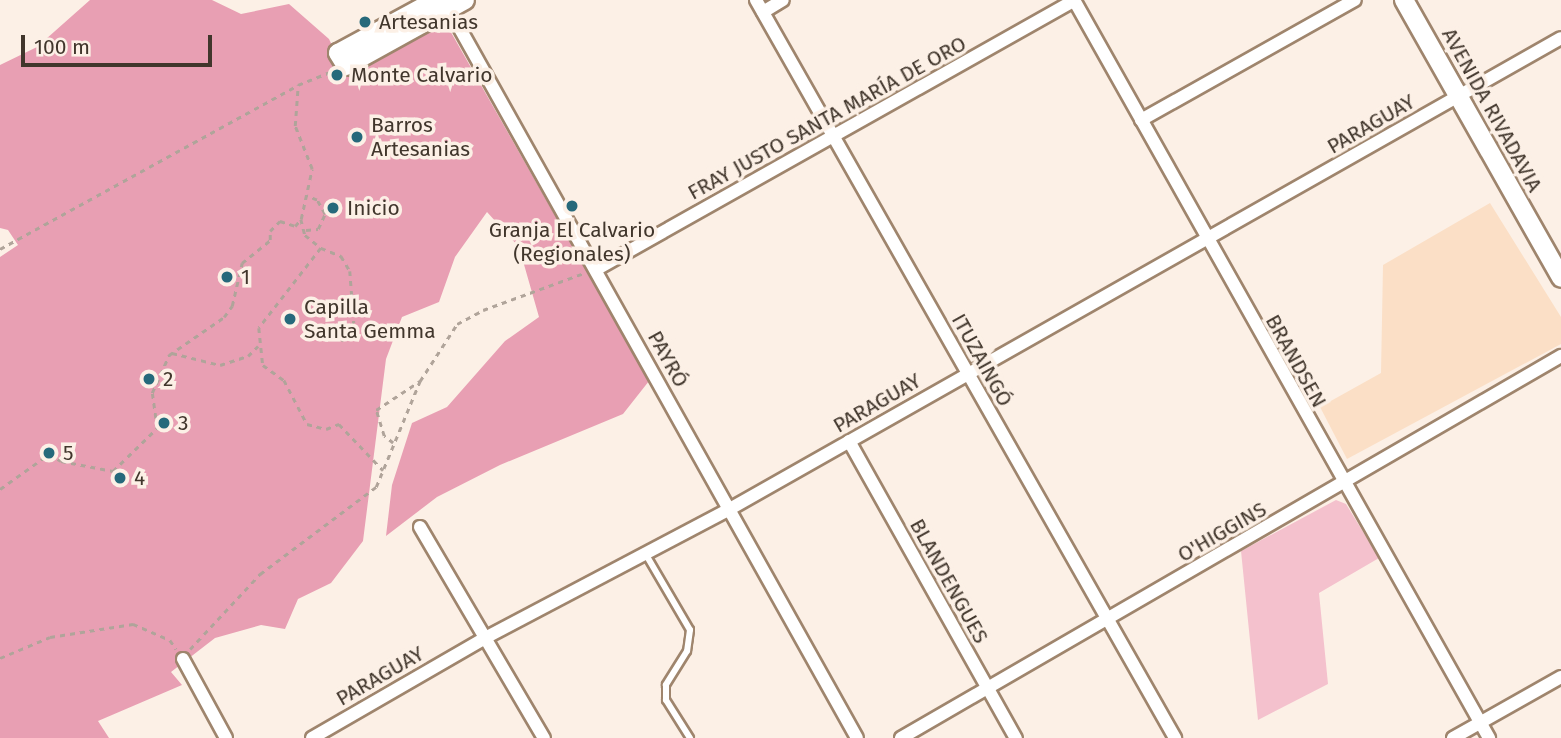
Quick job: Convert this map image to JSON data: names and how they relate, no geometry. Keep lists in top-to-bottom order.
{
  "streets": {
    "main road": ["AVENIDA RIVADAVIA"],
    "street": [
      "FRAY JUSTO SANTA MARÍA DE ORO",
      "PARAGUAY",
      "PAYRÓ",
      "ITUZAINGÓ",
      "BRANDSEN",
      "O'HIGGINS",
      "BLANDENGUES"
    ]
  },
  "crossings": [
    ["AVENIDA RIVADAVIA", "PARAGUAY"],
    ["FRAY JUSTO SANTA MARÍA DE ORO", "PAYRÓ"],
    ["FRAY JUSTO SANTA MARÍA DE ORO", "ITUZAINGÓ"],
    ["FRAY JUSTO SANTA MARÍA DE ORO", "BRANDSEN"],
    ["PARAGUAY", "PAYRÓ"],
    ["PARAGUAY", "ITUZAINGÓ"],
    ["PARAGUAY", "BRANDSEN"],
    ["PARAGUAY", "BLANDENGUES"],
    ["ITUZAINGÓ", "O'HIGGINS"],
    ["BRANDSEN", "O'HIGGINS"],
    ["O'HIGGINS", "BLANDENGUES"]
  ],
  "places": [
    "Artesanias",
    "Monte Calvario",
    "Barros Artesanias",
    "Granja El Calvario (Regionales)",
    "Inicio",
    "1",
    "Capilla Santa Gemma",
    "2",
    "3",
    "5",
    "4"
  ],
  "scale_bar": "100 m"
}
